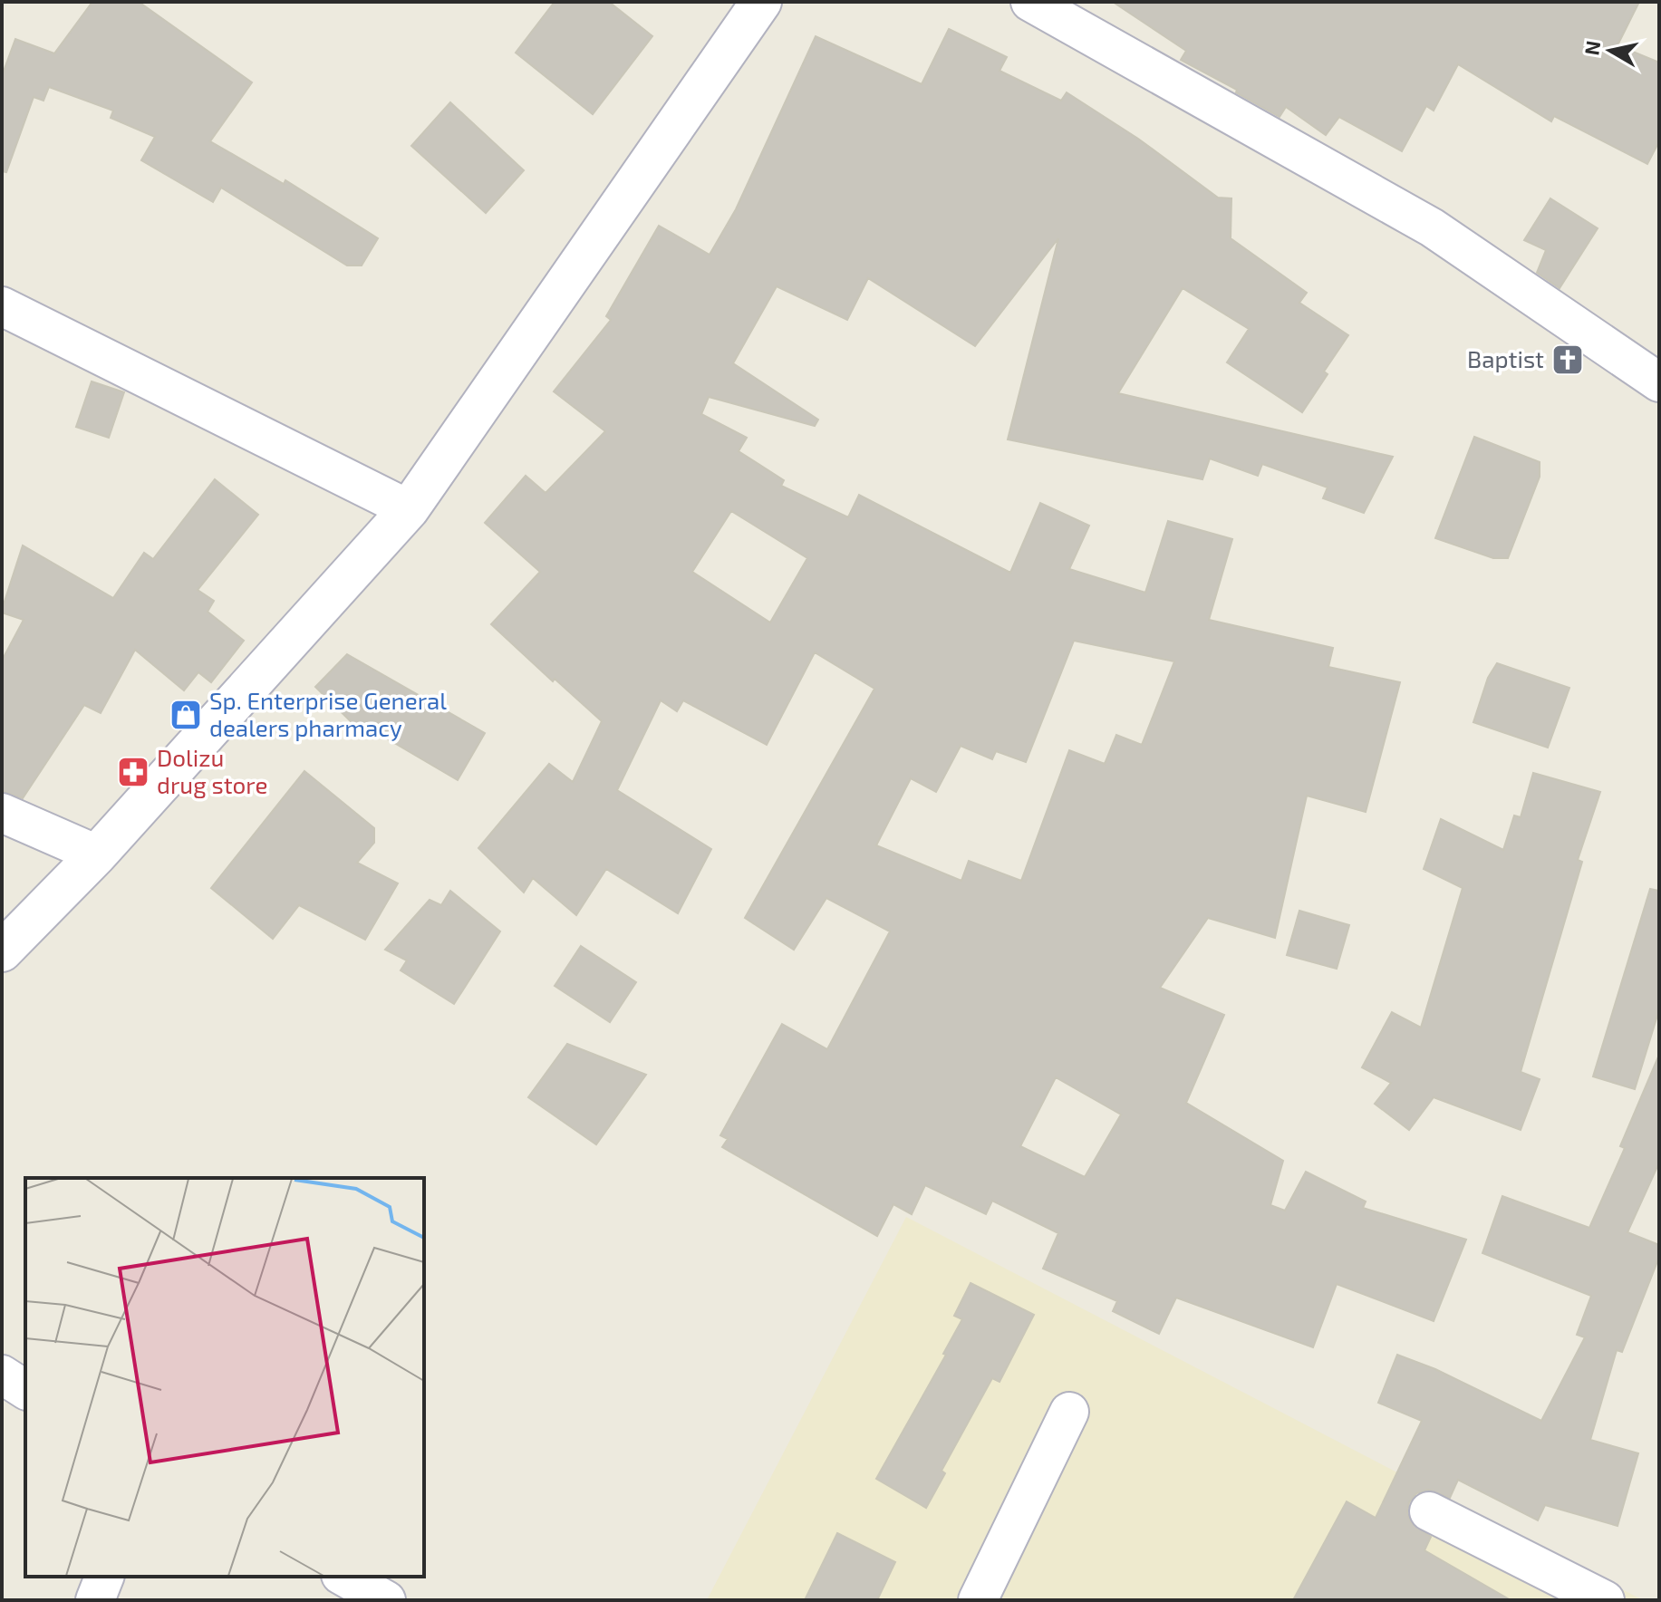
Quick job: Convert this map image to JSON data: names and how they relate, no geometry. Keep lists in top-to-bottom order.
{
  "places": {
    "church": ["Baptist"],
    "shop": ["Sp. Enterprise General dealers pharmacy"],
    "pharmacy": ["Dolizu drug store"]
  },
  "north": "left"
}
